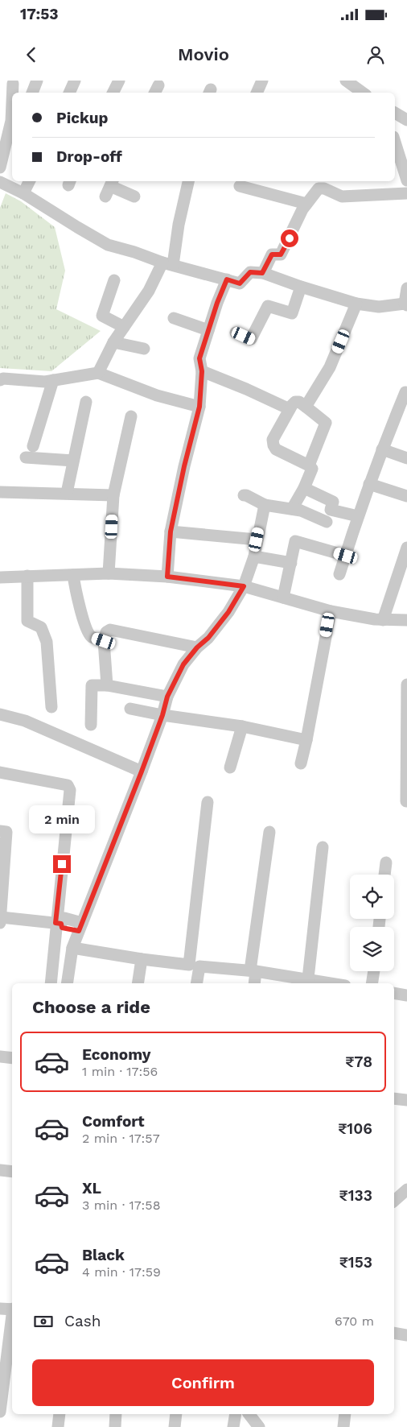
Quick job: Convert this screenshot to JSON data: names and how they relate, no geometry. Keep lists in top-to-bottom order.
{
  "page": {
    "status": "17:53",
    "header": "Movio",
    "banner": ["Pickup", "Drop-off"],
    "bubble": "2 min",
    "heading": "Choose a ride",
    "list": [
      {
        "name": "Economy",
        "note": "1 min · 17:56",
        "value": "₹78"
      },
      {
        "name": "Comfort",
        "note": "2 min · 17:57",
        "value": "₹106"
      },
      {
        "name": "XL",
        "note": "3 min · 17:58",
        "value": "₹133"
      },
      {
        "name": "Black",
        "note": "4 min · 17:59",
        "value": "₹153"
      }
    ],
    "pay": ["Cash", "670 m"],
    "buttons": "Confirm"
  }
}
